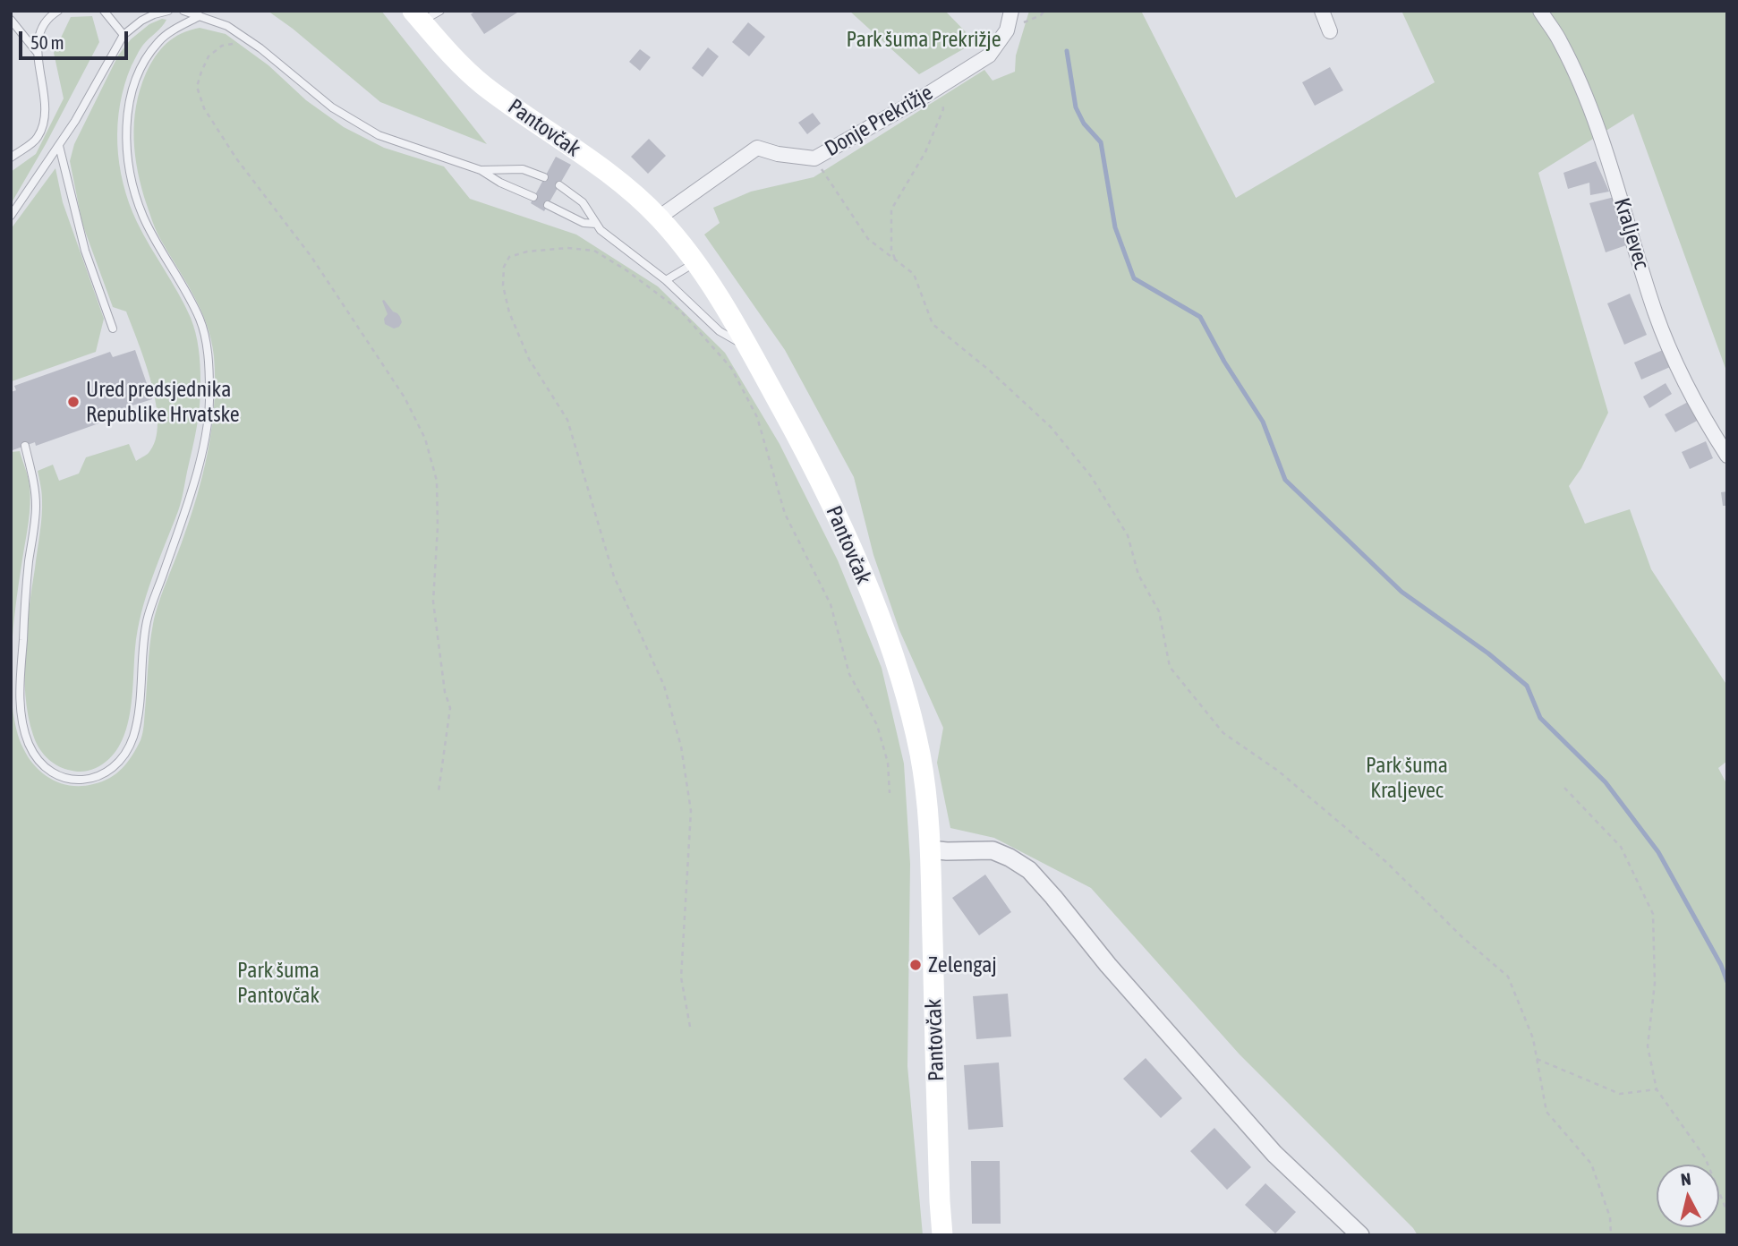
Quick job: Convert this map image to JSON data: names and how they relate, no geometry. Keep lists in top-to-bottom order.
{
  "streets": {
    "main road": ["Pantovčak"],
    "street": ["Donje Prekrižje", "Kraljevec"]
  },
  "crossings": [
    ["Donje Prekrižje", "Pantovčak"]
  ],
  "parks": ["Park šuma Prekrižje", "Park šuma Kraljevec", "Park šuma Pantovčak"],
  "places": ["Ured predsjednika Republike Hrvatske", "Zelengaj"],
  "scale_bar": "50 m",
  "north": "top"
}
